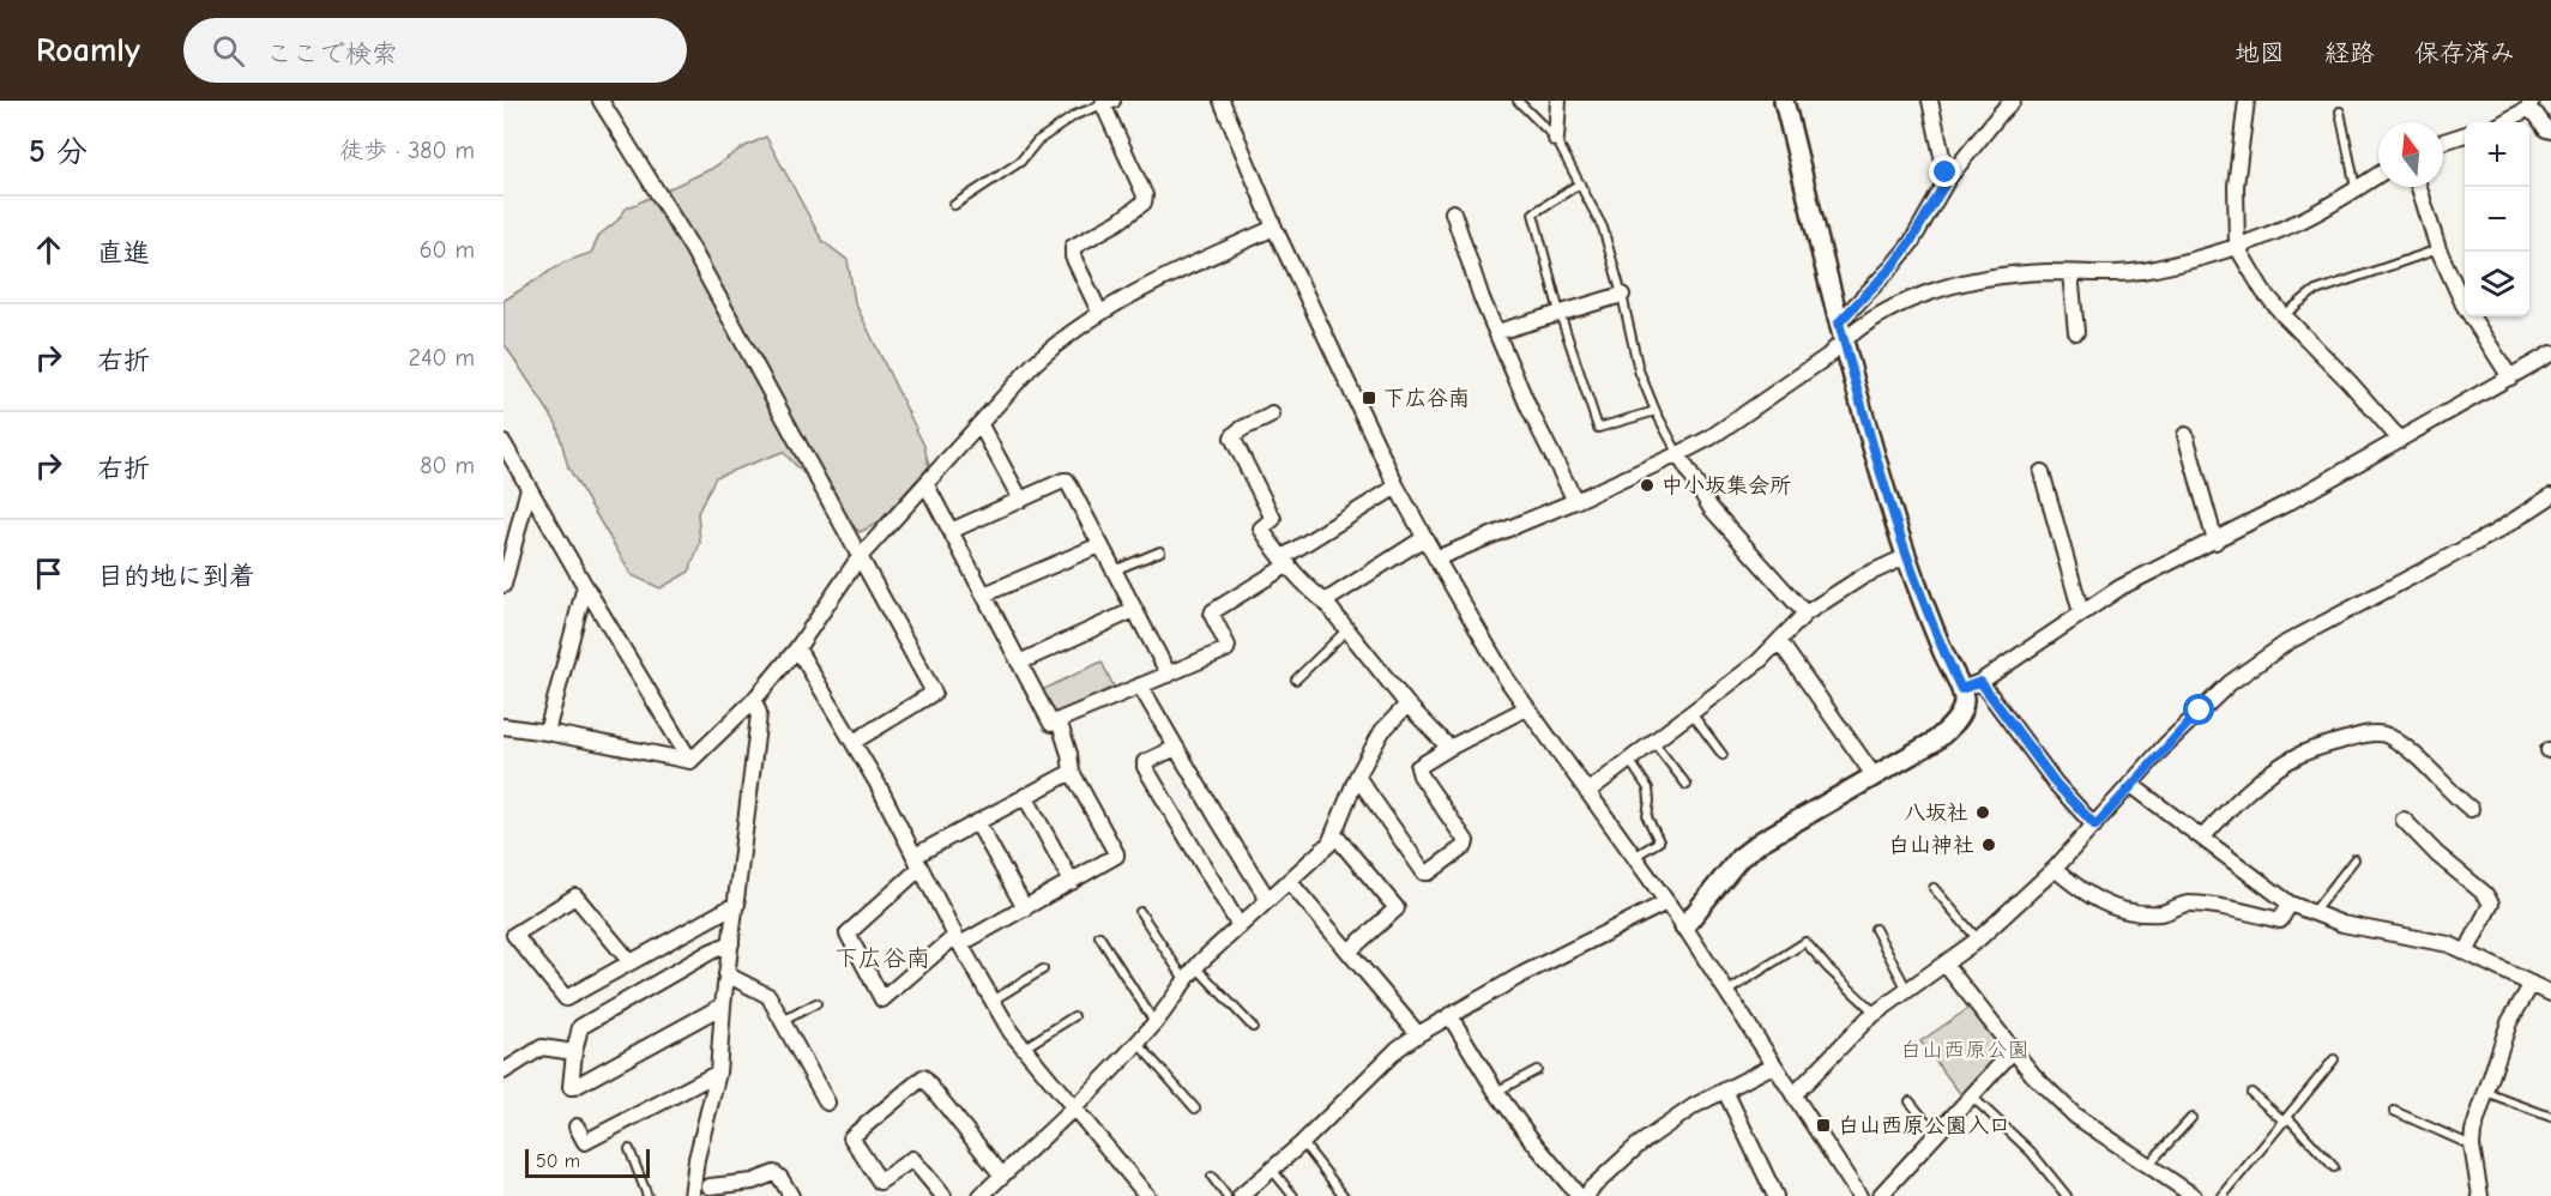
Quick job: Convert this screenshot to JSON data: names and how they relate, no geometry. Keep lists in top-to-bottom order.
{
  "districts": ["下広谷南"],
  "parks": ["白山西原公園"],
  "places": {
    "transit": ["下広谷南", "白山西原公園入口"],
    "other": ["中小坂集会所", "八坂社", "白山神社"]
  },
  "scale_bar": "50 m",
  "north": "top",
  "page": {
    "header": "Roamly",
    "search": "ここで検索",
    "nav": ["地図", "経路", "保存済み"],
    "heading": ["5 分", "徒歩 · 380 m"],
    "map_buttons": ["+", "−"],
    "list": [
      ["直進", "60 m"],
      ["右折", "240 m"],
      ["右折", "80 m"],
      "目的地に到着"
    ],
    "scale": "50 m"
  }
}
